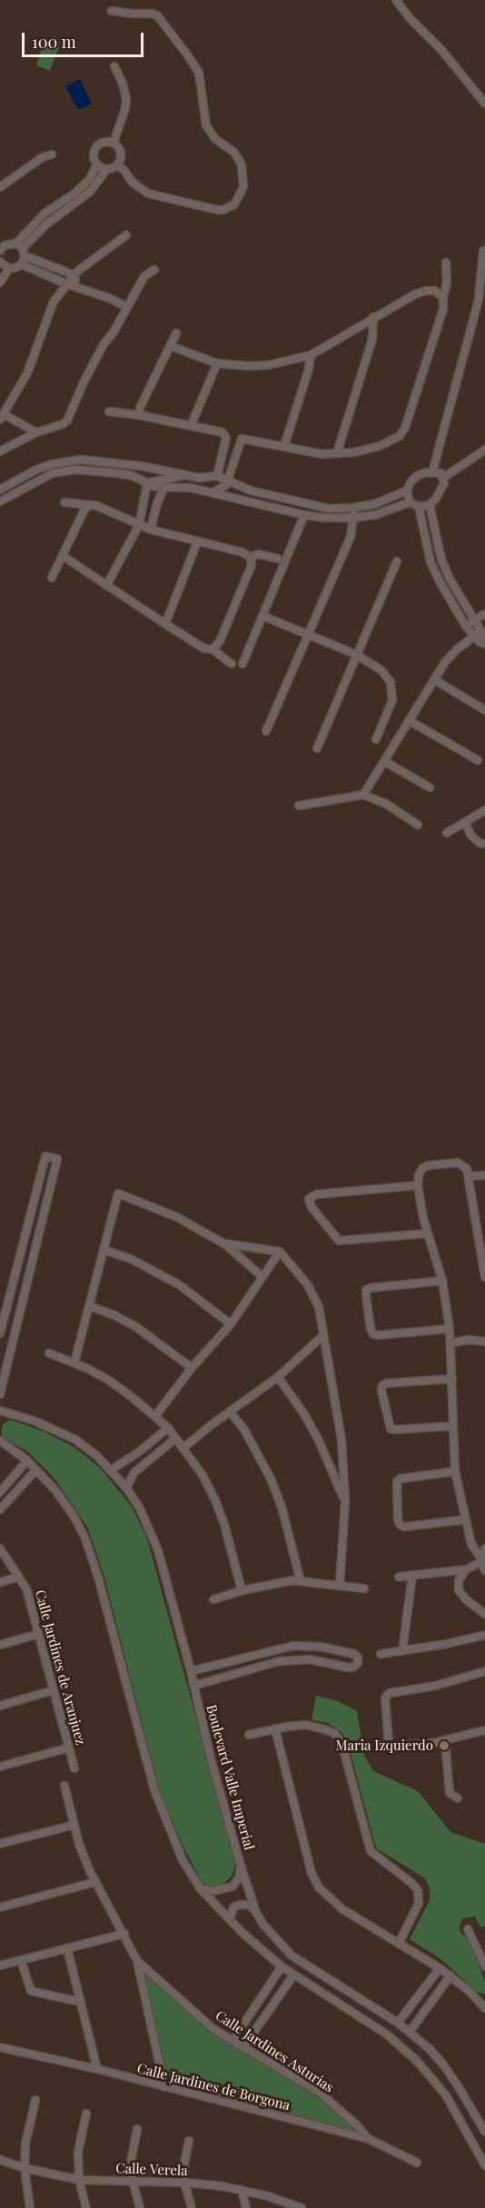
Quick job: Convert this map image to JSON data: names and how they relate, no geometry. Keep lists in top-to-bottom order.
{
  "streets": {
    "street": [
      "Calle Jardines de Aranjuez",
      "Boulevard Valle Imperial",
      "Calle Jardines Asturias",
      "Calle Jardines de Borgona",
      "Calle Verela"
    ]
  },
  "crossings": [
    ["Calle Jardines Asturias", "Calle Jardines de Borgona"]
  ],
  "places": ["Maria Izquierdo"],
  "scale_bar": "100 m"
}
